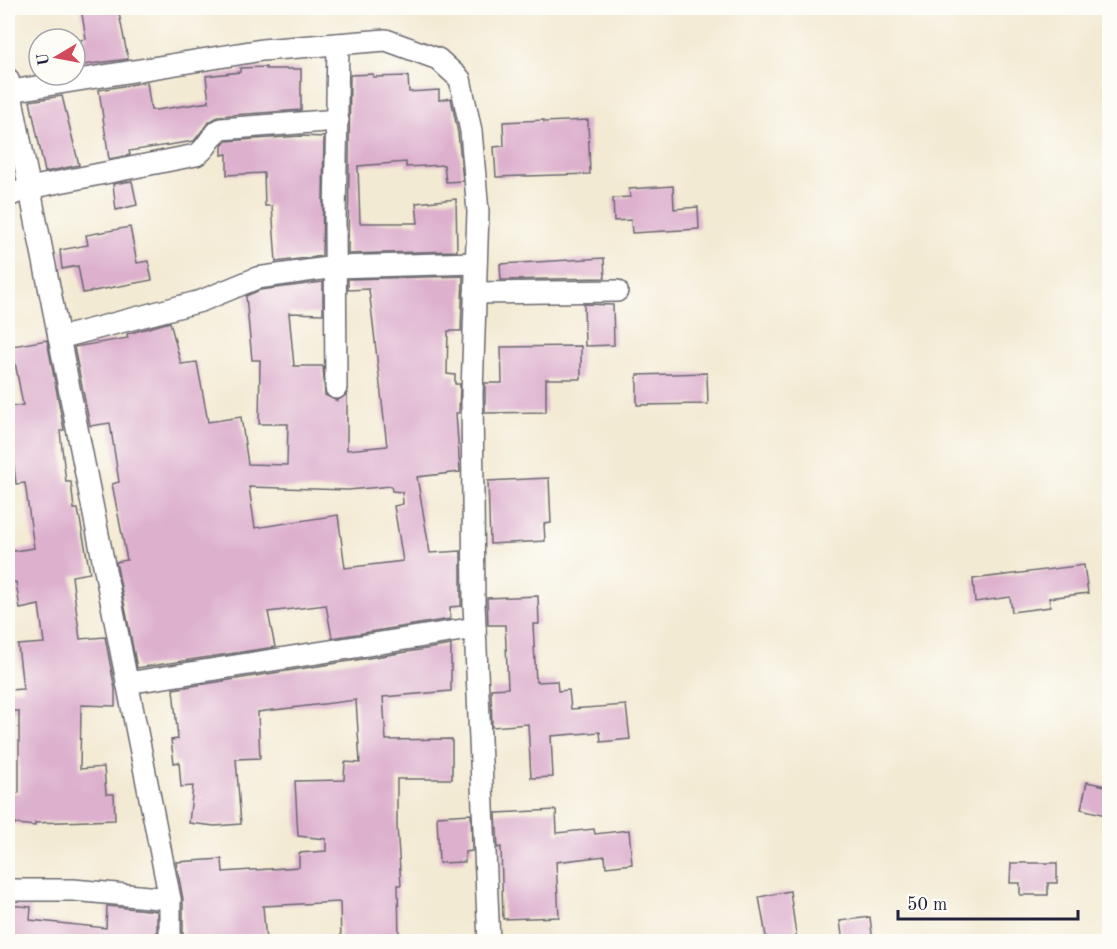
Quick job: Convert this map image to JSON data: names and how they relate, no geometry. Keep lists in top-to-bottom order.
{
  "scale_bar": "50 m",
  "north": "left"
}
